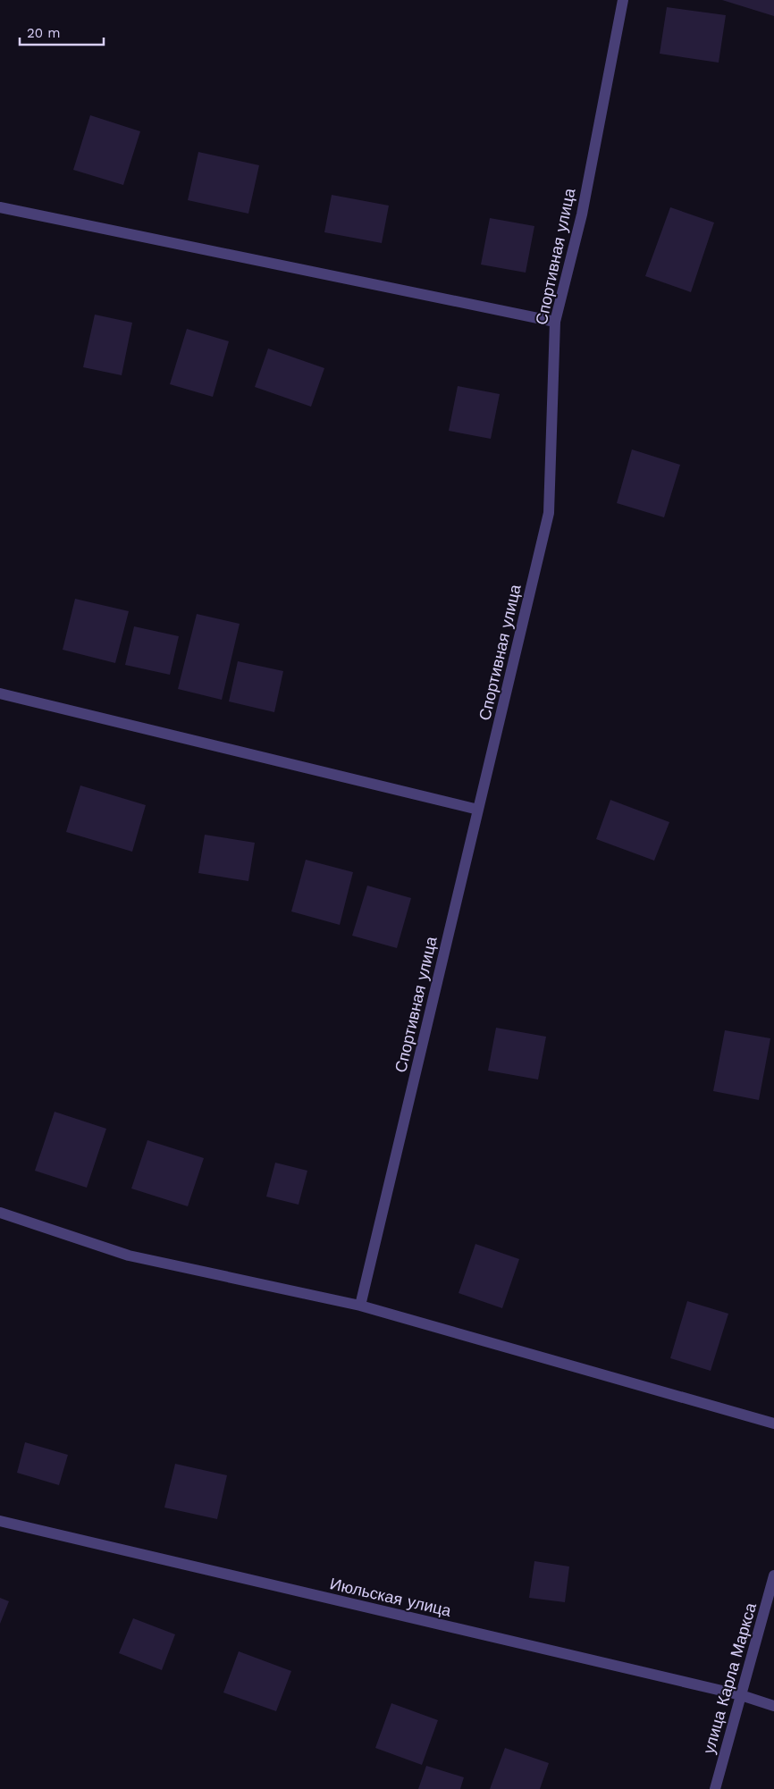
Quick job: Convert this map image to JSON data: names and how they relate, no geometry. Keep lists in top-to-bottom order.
{
  "streets": {
    "street": ["Спортивная улица", "Июльская улица", "улица Карла Маркса"]
  },
  "crossings": [
    ["Июльская улица", "улица Карла Маркса"]
  ],
  "scale_bar": "20 m"
}
